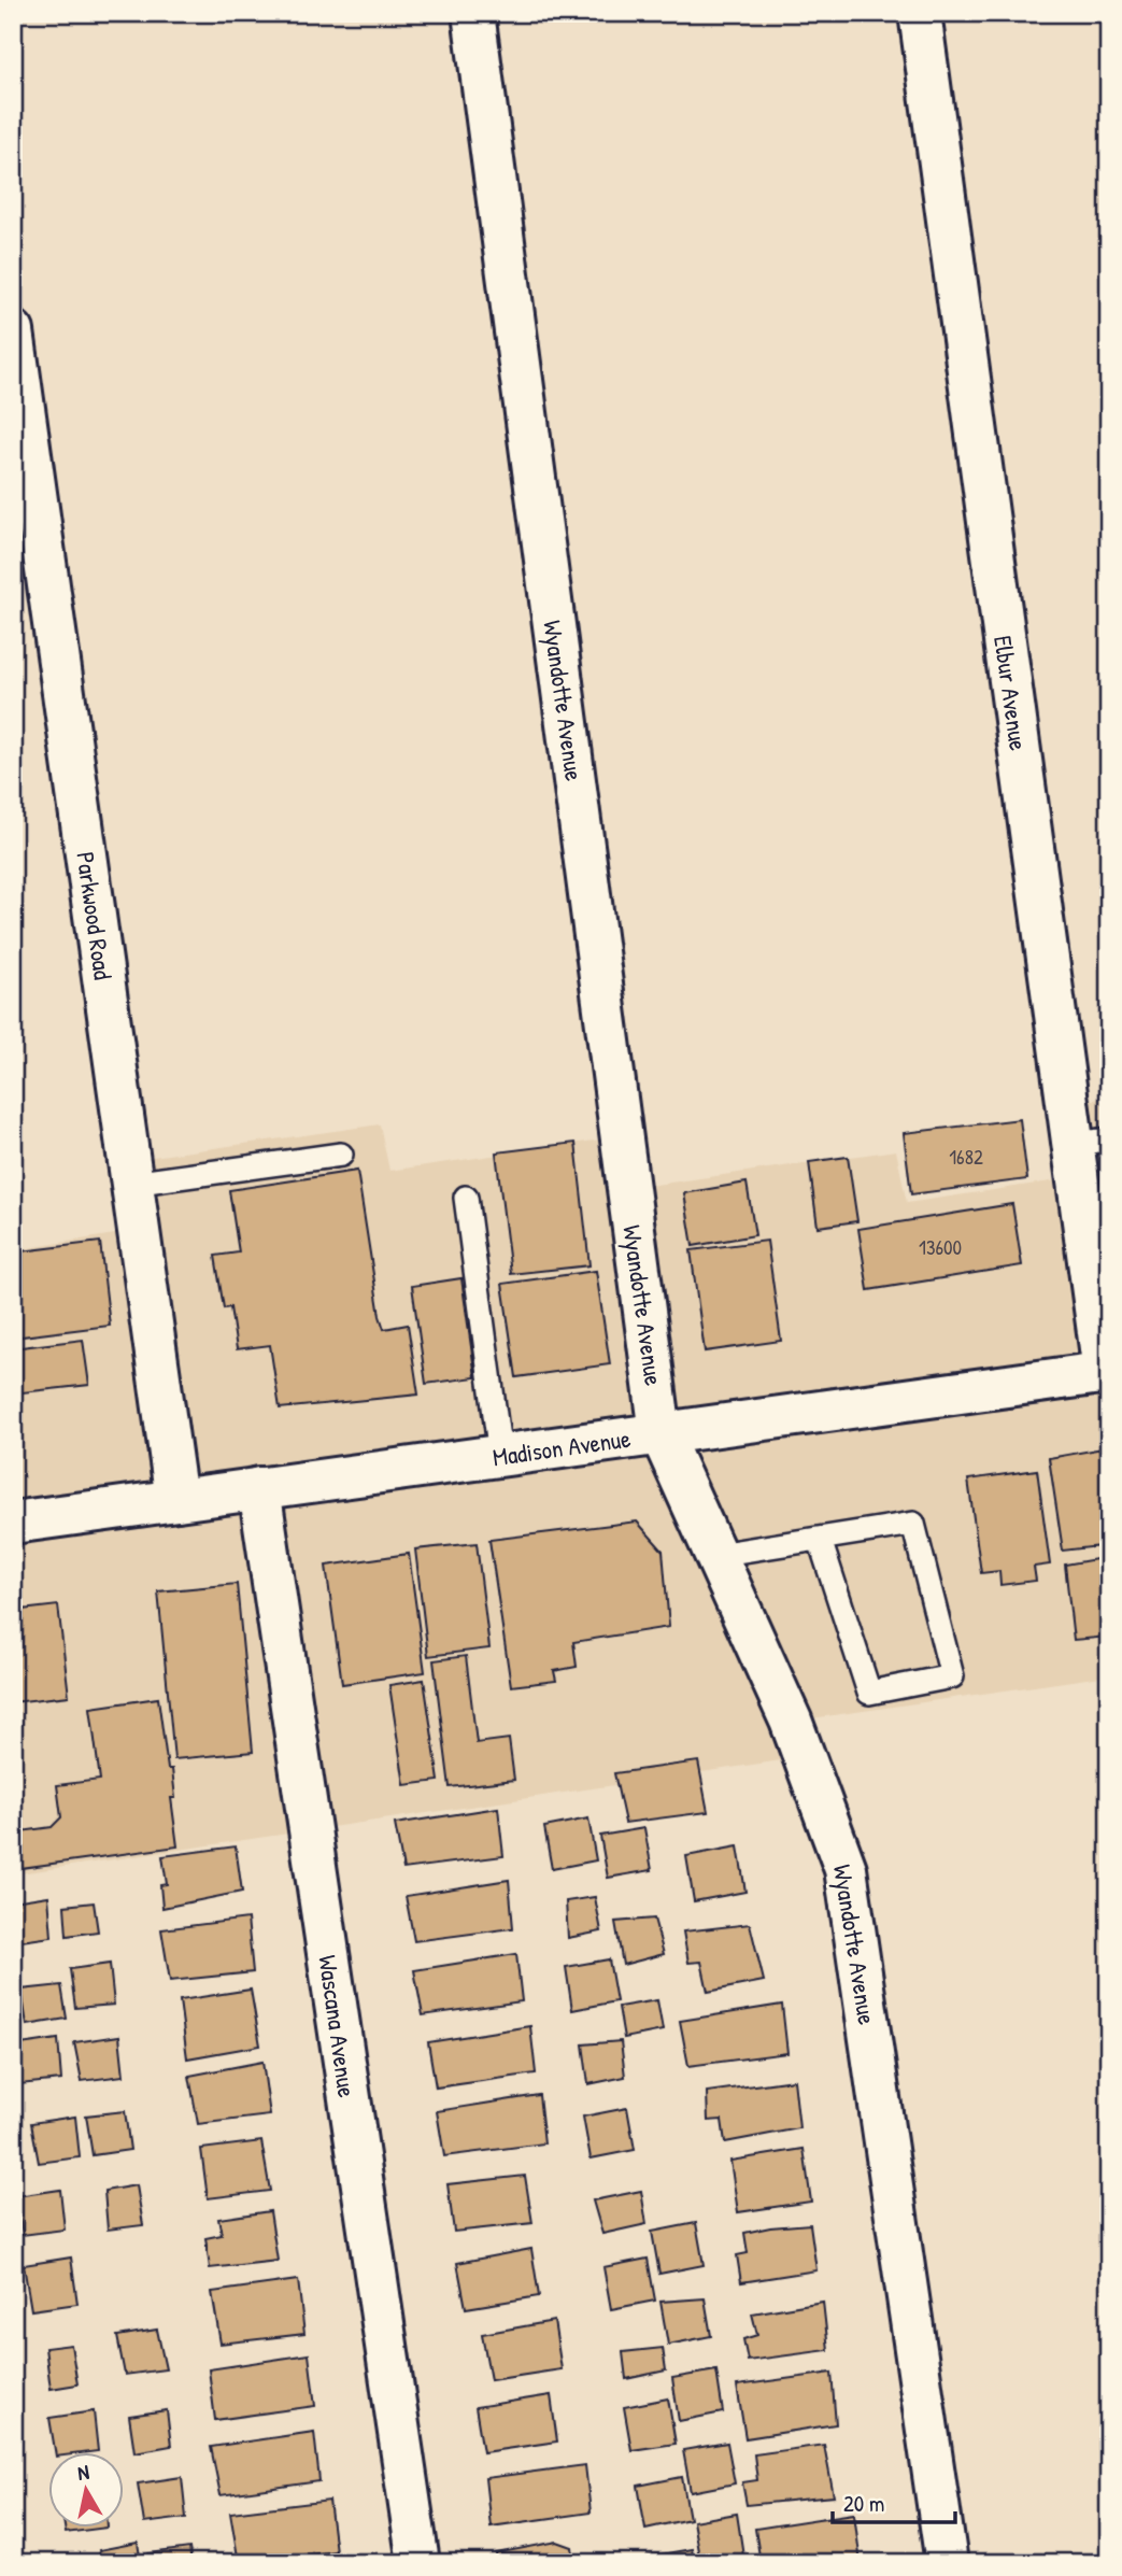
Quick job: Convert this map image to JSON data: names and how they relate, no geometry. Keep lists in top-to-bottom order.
{
  "streets": {
    "street": [
      "Elbur Avenue",
      "Wyandotte Avenue",
      "Parkwood Road",
      "Madison Avenue",
      "Wascana Avenue"
    ]
  },
  "crossings": [
    ["Elbur Avenue", "Madison Avenue"],
    ["Wyandotte Avenue", "Madison Avenue"],
    ["Parkwood Road", "Madison Avenue"],
    ["Madison Avenue", "Wascana Avenue"]
  ],
  "house_numbers": ["1682", "13600"],
  "scale_bar": "20 m",
  "north": "top"
}
